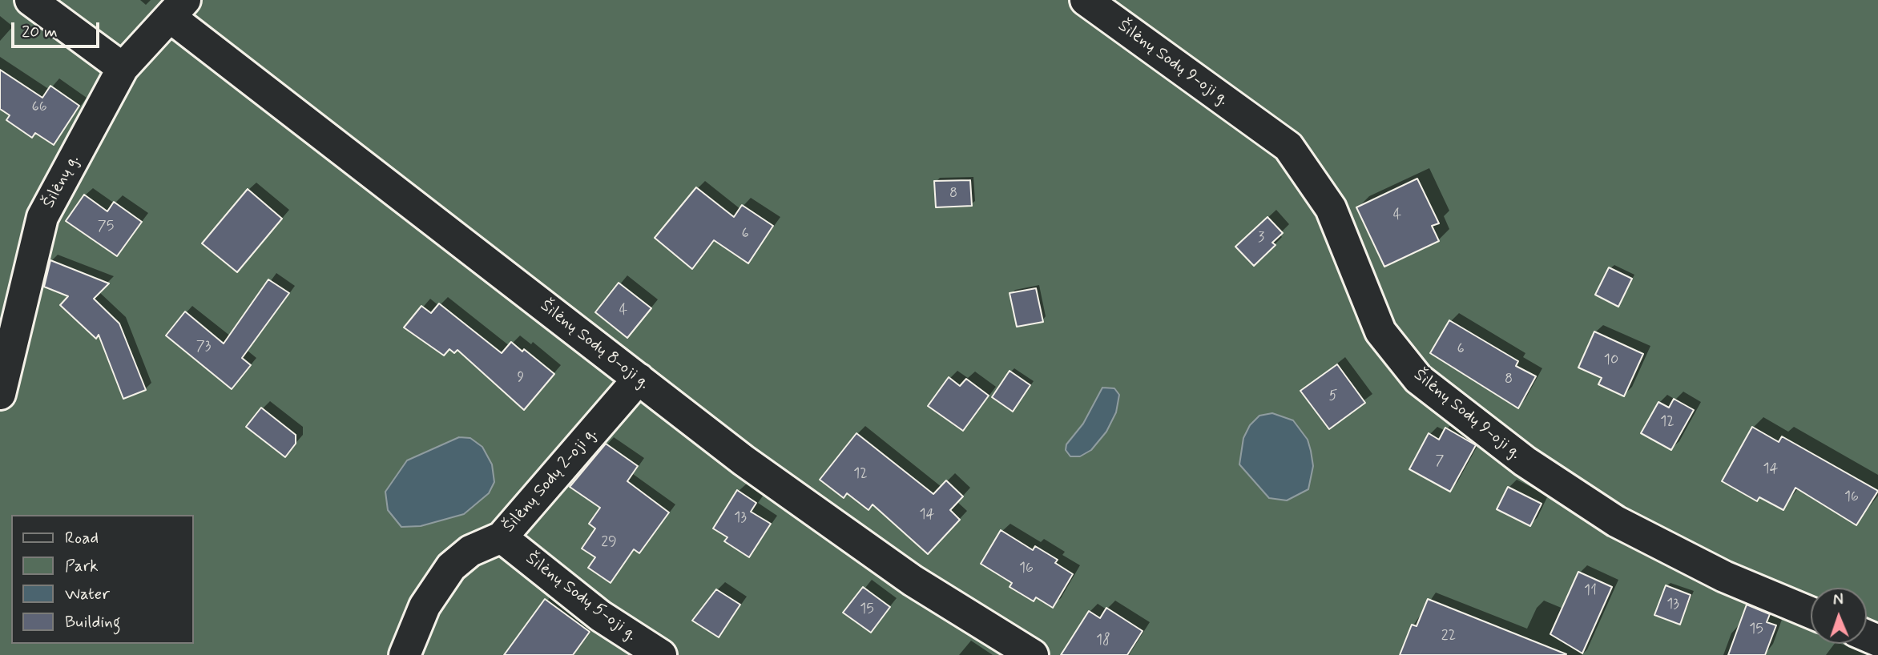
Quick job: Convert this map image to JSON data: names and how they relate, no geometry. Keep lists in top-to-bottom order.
{
  "streets": {
    "street": [
      "Šilėnų Sodų 9-oji g.",
      "Šilėnų g.",
      "Šilėnų Sodų 8-oji g.",
      "Šilėnų Sodų 2-oji g.",
      "Šilėnų Sodų 5-oji g."
    ]
  },
  "crossings": [
    ["Šilėnų g.", "Šilėnų Sodų 8-oji g."],
    ["Šilėnų Sodų 8-oji g.", "Šilėnų Sodų 2-oji g."],
    ["Šilėnų Sodų 2-oji g.", "Šilėnų Sodų 5-oji g."]
  ],
  "house_numbers": [
    "66",
    "8",
    "4",
    "75",
    "6",
    "3",
    "4",
    "73",
    "6",
    "10",
    "9",
    "8",
    "5",
    "12",
    "7",
    "14",
    "12",
    "16",
    "14",
    "13",
    "29",
    "16",
    "11",
    "13",
    "15",
    "15",
    "22",
    "18"
  ],
  "legend": [
    "Road",
    "Park",
    "Water",
    "Building"
  ],
  "scale_bar": "20 m",
  "north": "top"
}
